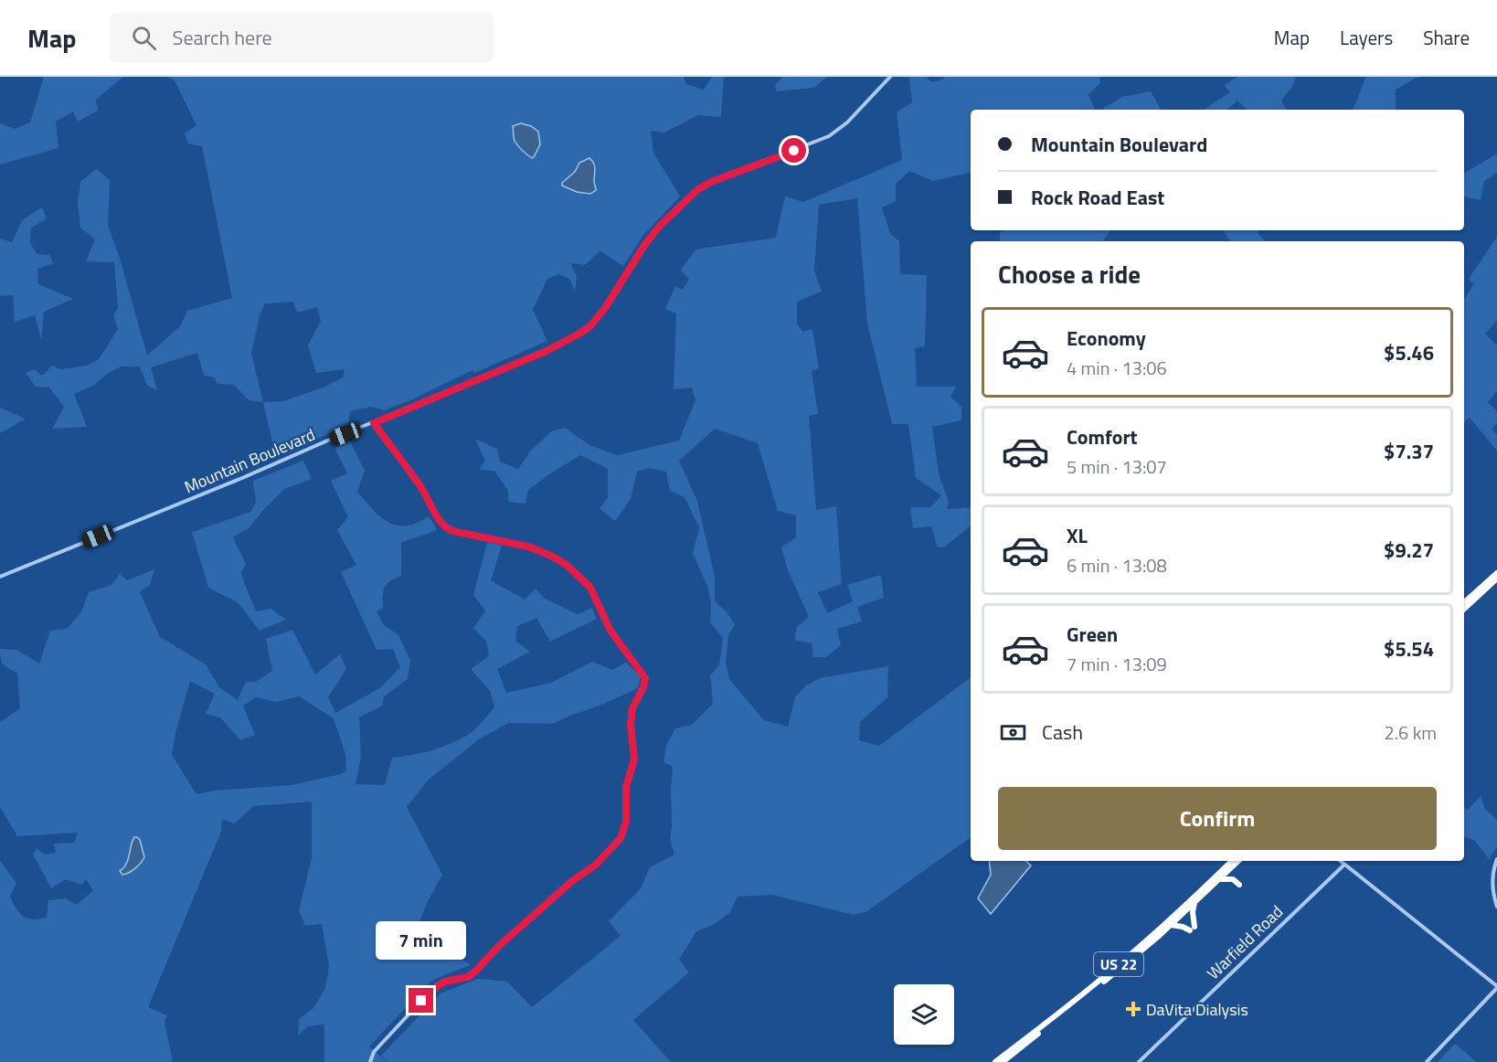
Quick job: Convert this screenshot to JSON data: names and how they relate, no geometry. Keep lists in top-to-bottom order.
{
  "streets": {
    "highway": ["US 22"],
    "street": ["Mountain Boulevard", "Warfield Road"]
  },
  "places": {
    "health": ["DaVita Dialysis"]
  },
  "page": {
    "header": "Map",
    "search": "Search here",
    "nav": ["Map", "Layers", "Share"],
    "banner": ["Mountain Boulevard", "Rock Road East"],
    "heading": "Choose a ride",
    "list": [
      {
        "name": "Economy",
        "note": "4 min · 13:06",
        "value": "$5.46"
      },
      {
        "name": "Comfort",
        "note": "5 min · 13:07",
        "value": "$7.37"
      },
      {
        "name": "XL",
        "note": "6 min · 13:08",
        "value": "$9.27"
      },
      {
        "name": "Green",
        "note": "7 min · 13:09",
        "value": "$5.54"
      }
    ],
    "pay": ["Cash", "2.6 km"],
    "buttons": "Confirm",
    "bubble": "7 min"
  }
}
